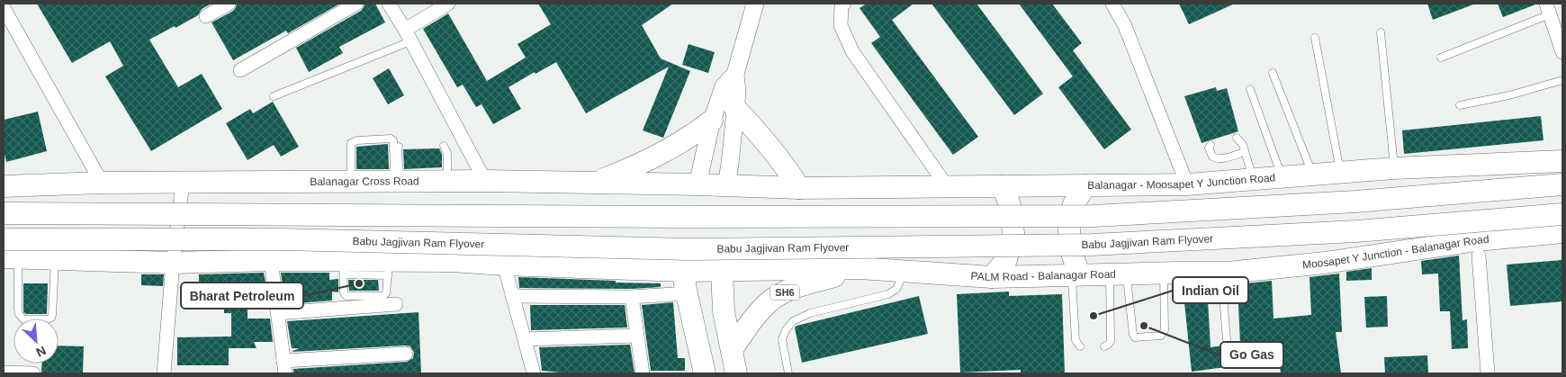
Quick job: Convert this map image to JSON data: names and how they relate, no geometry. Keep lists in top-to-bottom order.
{
  "streets": {
    "main road": [
      "Balanagar Cross Road",
      "Balanagar - Moosapet Y Junction Road",
      "Babu Jagjivan Ram Flyover",
      "Moosapet Y Junction - Balanagar Road",
      "PALM Road - Balanagar Road",
      "SH6"
    ]
  },
  "crossings": [
    ["Moosapet Y Junction - Balanagar Road", "PALM Road - Balanagar Road"],
    ["PALM Road - Balanagar Road", "SH6"]
  ],
  "places": ["Bharat Petroleum", "Indian Oil", "Go Gas"],
  "north": "bottom right"
}
